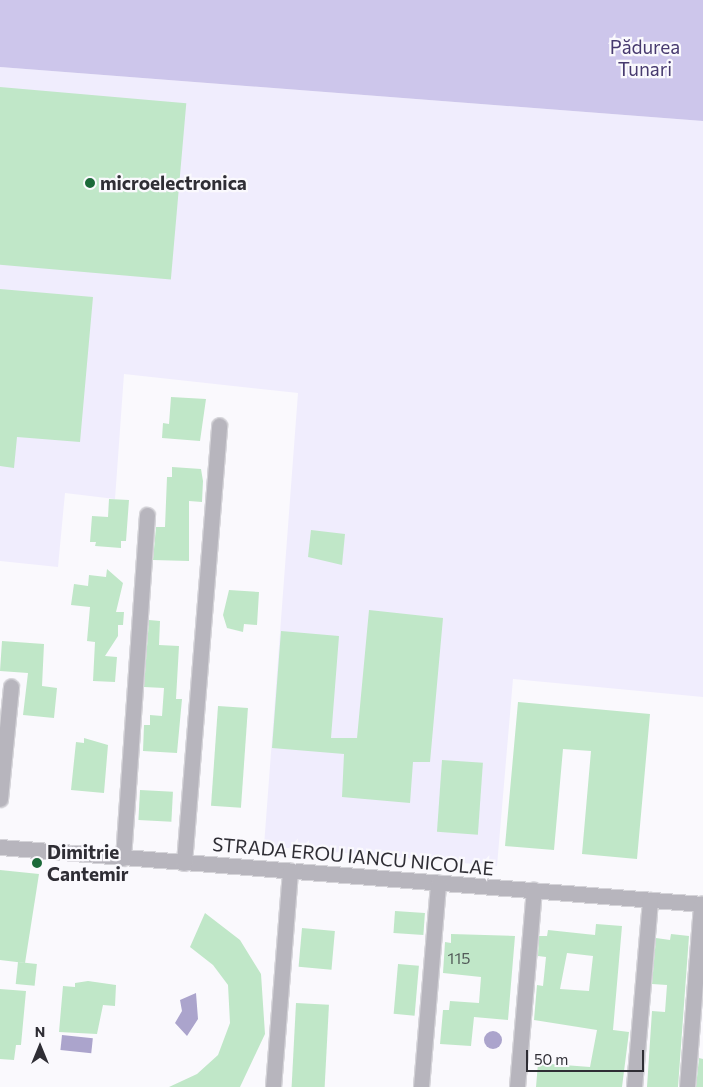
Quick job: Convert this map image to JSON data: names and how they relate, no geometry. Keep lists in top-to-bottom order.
{
  "streets": {
    "street": ["STRADA EROU IANCU NICOLAE"]
  },
  "parks": ["Pădurea Tunari"],
  "places": ["microelectronica", "Dimitrie Cantemir"],
  "house_numbers": ["115"],
  "scale_bar": "50 m",
  "north": "top"
}
